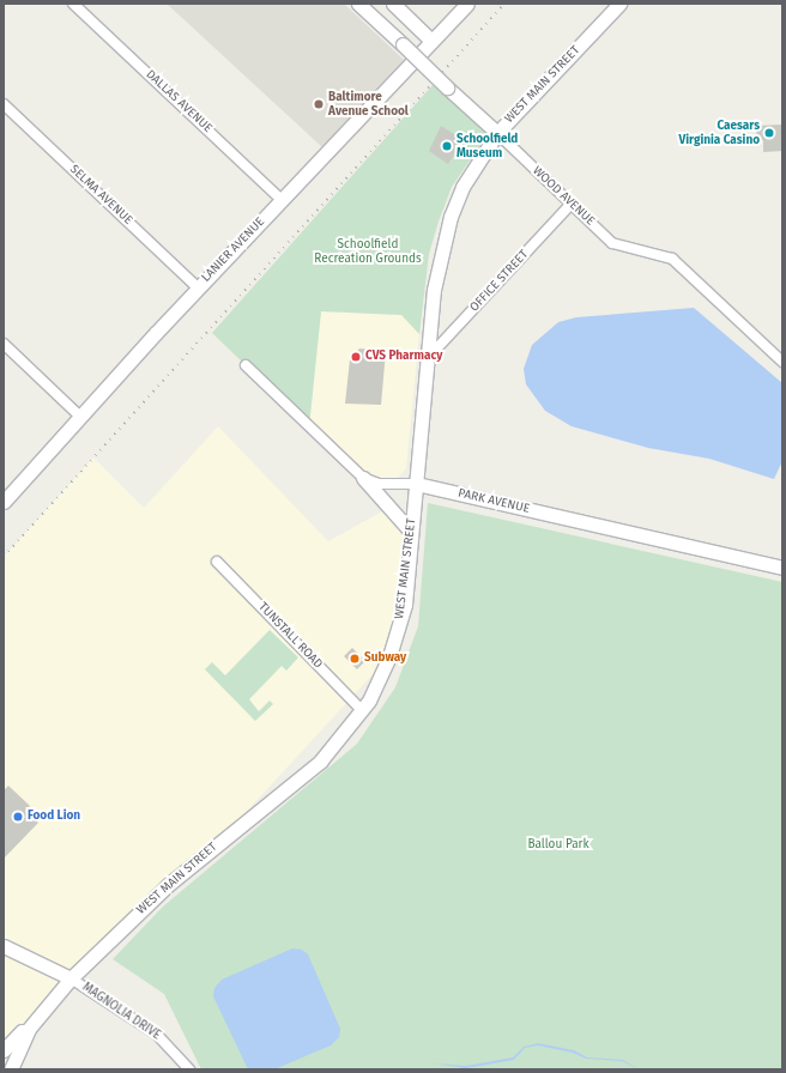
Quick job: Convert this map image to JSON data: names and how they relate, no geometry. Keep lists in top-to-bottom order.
{
  "streets": {
    "main road": [
      "WEST MAIN STREET",
      "WOOD AVENUE",
      "LANIER AVENUE",
      "PARK AVENUE"
    ],
    "street": [
      "DALLAS AVENUE",
      "SELMA AVENUE",
      "OFFICE STREET",
      "TUNSTALL ROAD",
      "MAGNOLIA DRIVE"
    ]
  },
  "crossings": [
    ["WEST MAIN STREET", "WOOD AVENUE"],
    ["WEST MAIN STREET", "OFFICE STREET"],
    ["WEST MAIN STREET", "PARK AVENUE"],
    ["WEST MAIN STREET", "TUNSTALL ROAD"],
    ["WEST MAIN STREET", "MAGNOLIA DRIVE"],
    ["DALLAS AVENUE", "LANIER AVENUE"],
    ["SELMA AVENUE", "LANIER AVENUE"],
    ["WOOD AVENUE", "OFFICE STREET"]
  ],
  "parks": ["Schoolfield Recreation Grounds", "Ballou Park"],
  "places": [
    "Baltimore Avenue School",
    "Caesars Virginia Casino",
    "Schoolfield Museum",
    "CVS Pharmacy",
    "Subway",
    "Food Lion"
  ]
}
